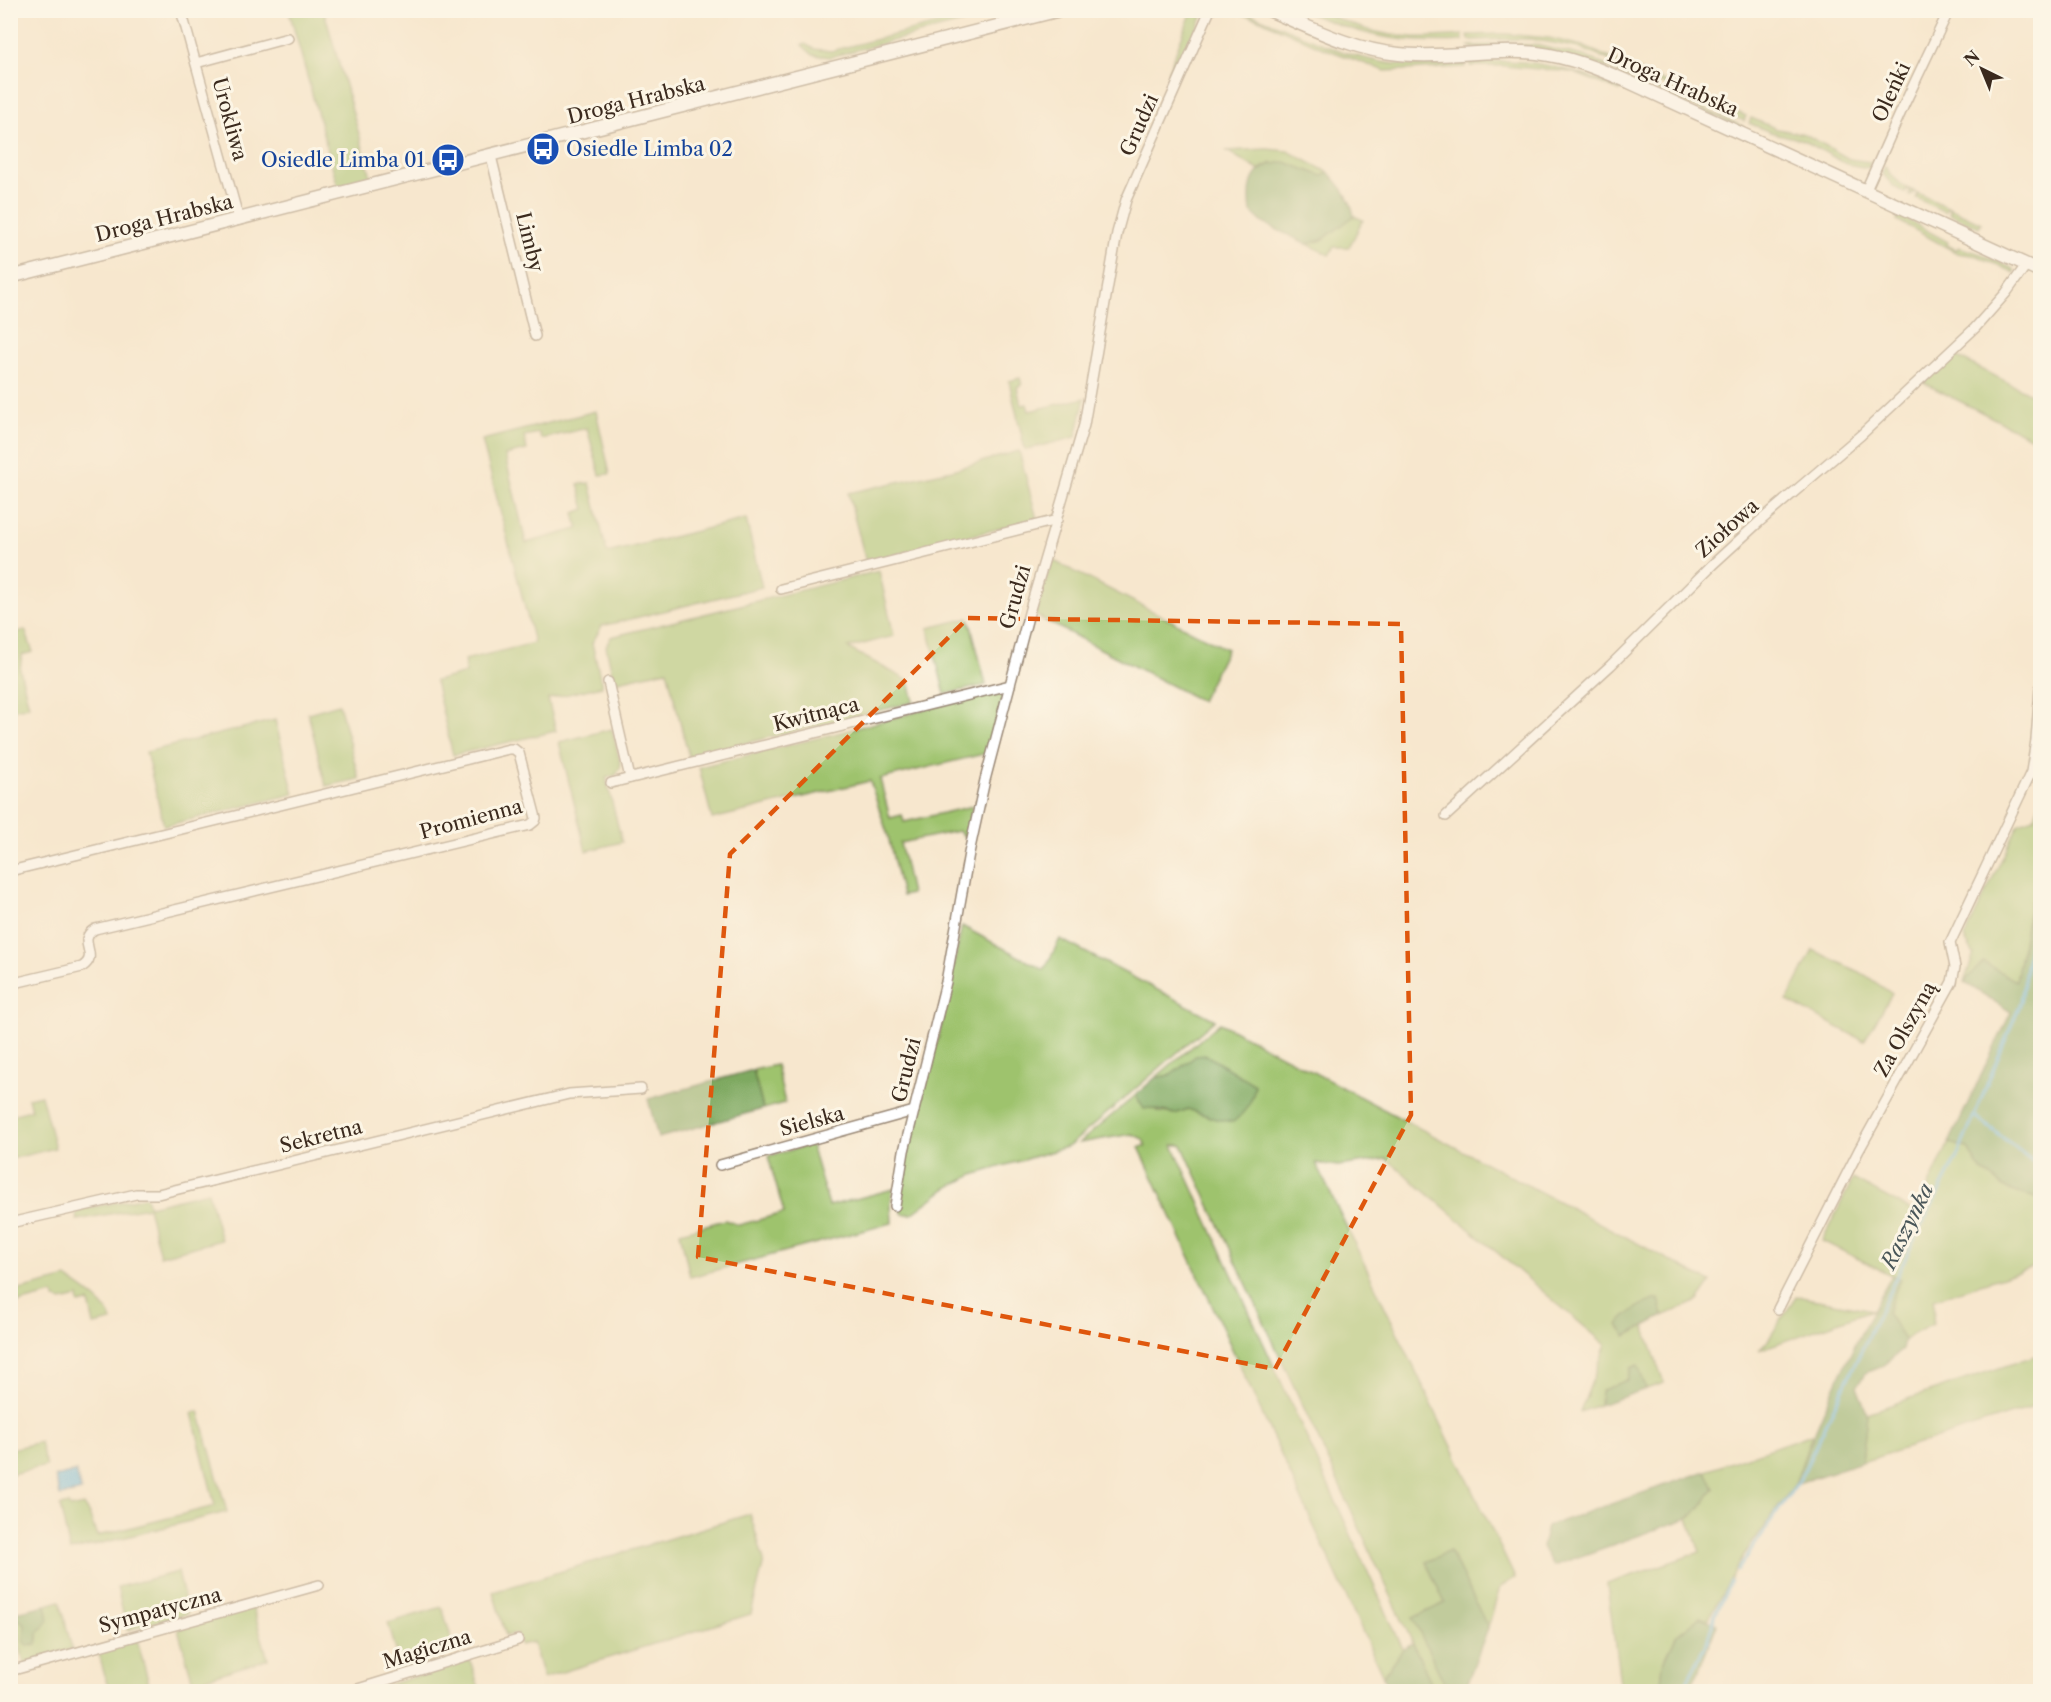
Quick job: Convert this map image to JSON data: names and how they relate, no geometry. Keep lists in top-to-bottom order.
{
  "streets": {
    "street": [
      "Droga Hrabska",
      "Oleńki",
      "Urokliwa",
      "Grudzi",
      "Limby",
      "Ziołowa",
      "Kwitnąca",
      "Promienna",
      "Za Olszyną",
      "Sielska",
      "Sekretna",
      "Sympatyczna",
      "Magiczna"
    ]
  },
  "crossings": [
    ["Droga Hrabska", "Oleńki"],
    ["Droga Hrabska", "Urokliwa"],
    ["Droga Hrabska", "Limby"],
    ["Droga Hrabska", "Ziołowa"],
    ["Grudzi", "Kwitnąca"],
    ["Grudzi", "Sielska"]
  ],
  "water": ["Raszynka"],
  "places": {
    "bus stop": ["Osiedle Limba 02", "Osiedle Limba 01"]
  },
  "north": "top left"
}
